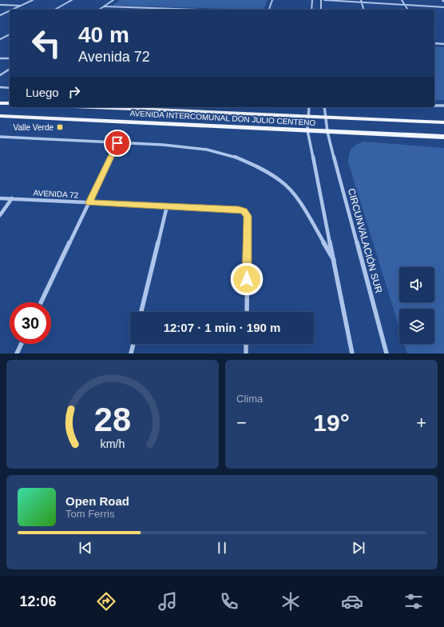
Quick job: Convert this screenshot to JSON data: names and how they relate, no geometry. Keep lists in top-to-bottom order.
{
  "streets": {
    "main road": ["AVENIDA INTERCOMUNAL DON JULIO CENTENO"],
    "street": ["AVENIDA 72", "CIRCUNVALACIÓN SUR"]
  },
  "crossings": [
    ["AVENIDA INTERCOMUNAL DON JULIO CENTENO", "CIRCUNVALACIÓN SUR"]
  ],
  "places": {
    "transit": ["Valle Verde"]
  },
  "page": {
    "turn": ["40 m", "Avenida 72"],
    "then": "Luego",
    "limit": "30",
    "trip": "12:07 · 1 min · 190 m",
    "tile": "Clima",
    "heat": ["−", "19°", "+"],
    "song": ["Open Road", "Tom Ferris"],
    "tabs": "12:06",
    "gauge": ["28", "km/h"]
  }
}
